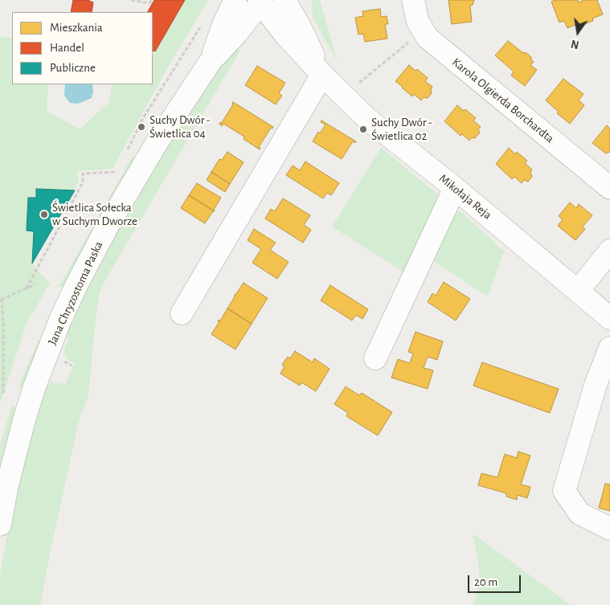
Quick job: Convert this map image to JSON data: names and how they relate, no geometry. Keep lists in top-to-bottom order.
{
  "streets": {
    "street": ["Karola Olgierda Borchardta", "Mikołaja Reja", "Jana Chryzostoma Paska"]
  },
  "crossings": [
    ["Mikołaja Reja", "Jana Chryzostoma Paska"]
  ],
  "places": ["Suchy Dwór - Świetlica 04", "Suchy Dwór - Świetlica 02", "Świetlica Sołecka w Suchym Dworze"],
  "legend": ["Mieszkania", "Handel", "Publiczne"],
  "scale_bar": "20 m",
  "north": "bottom"
}
